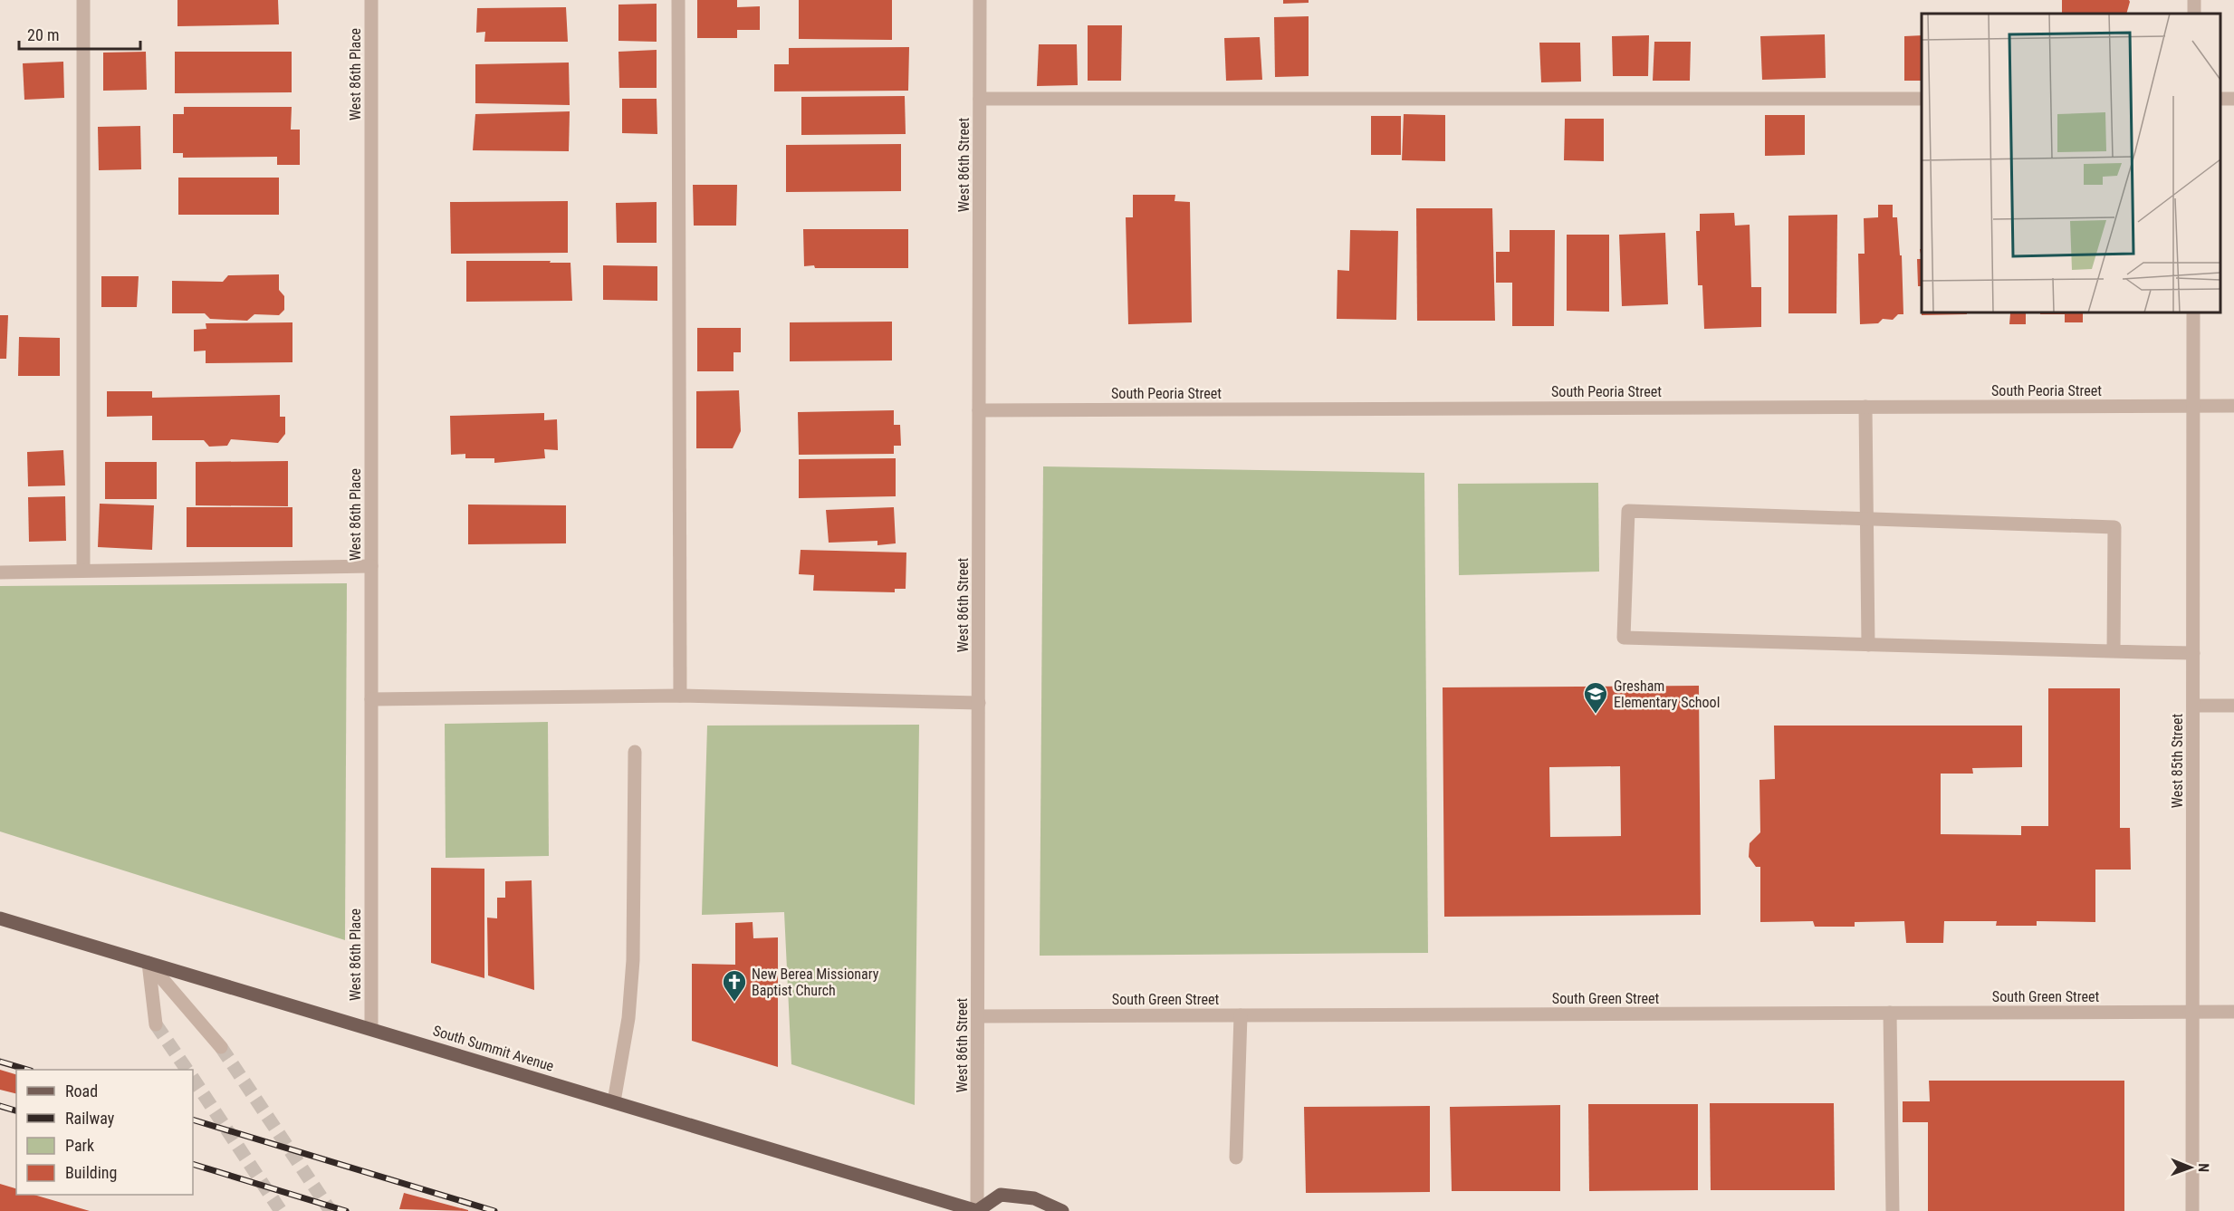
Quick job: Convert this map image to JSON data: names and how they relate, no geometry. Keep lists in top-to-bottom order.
{
  "streets": {
    "main road": ["South Summit Avenue"],
    "street": [
      "West 86th Place",
      "West 86th Street",
      "South Peoria Street",
      "West 85th Street",
      "South Green Street"
    ]
  },
  "crossings": [
    ["West 86th Place", "South Summit Avenue"],
    ["West 86th Street", "South Peoria Street"],
    ["West 86th Street", "South Green Street"],
    ["West 86th Street", "South Summit Avenue"],
    ["South Peoria Street", "West 85th Street"],
    ["West 85th Street", "South Green Street"]
  ],
  "places": {
    "school or university": ["Gresham Elementary School"],
    "church": ["New Berea Missionary Baptist Church"]
  },
  "legend": [
    "Road",
    "Railway",
    "Park",
    "Building"
  ],
  "scale_bar": "20 m",
  "north": "right"
}
